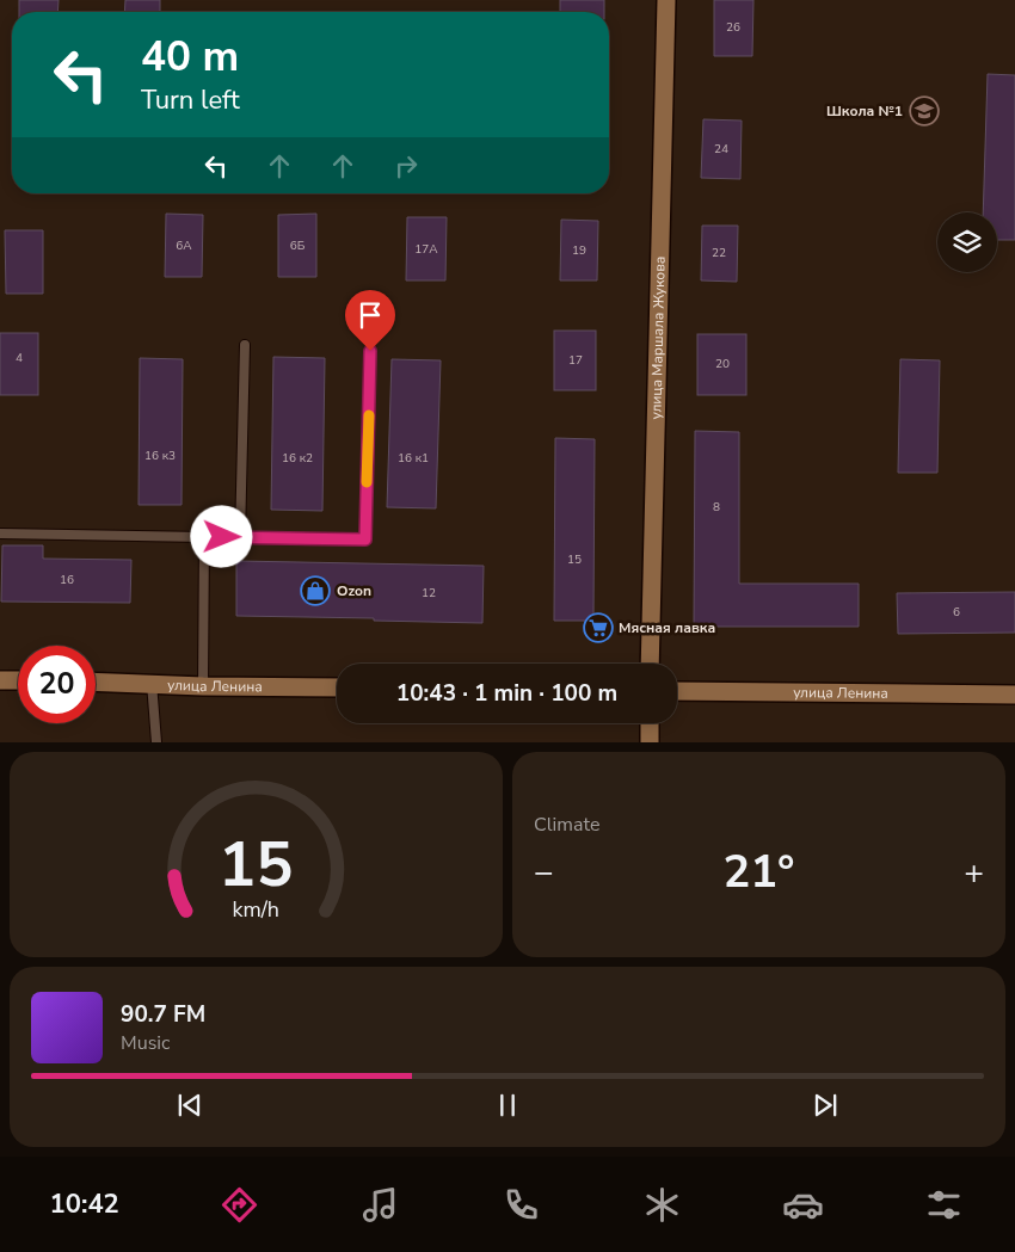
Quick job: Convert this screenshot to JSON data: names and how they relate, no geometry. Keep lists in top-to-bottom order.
{
  "streets": {
    "main road": ["улица Маршала Жукова", "улица Ленина"]
  },
  "places": {
    "school or university": ["Школа №1"],
    "shop": ["Ozon"],
    "supermarket": ["Мясная лавка"]
  },
  "house_numbers": [
    "26",
    "24",
    "6А",
    "6Б",
    "17А",
    "19",
    "22",
    "4",
    "17",
    "20",
    "16 к3",
    "16 к2",
    "16 к1",
    "8",
    "15",
    "16",
    "12",
    "6"
  ],
  "page": {
    "turn": ["40 m", "Turn left"],
    "limit": "20",
    "trip": "10:43 · 1 min · 100 m",
    "tile": "Climate",
    "heat": ["−", "21°", "+"],
    "song": ["90.7 FM", "Music"],
    "tabs": "10:42",
    "gauge": ["15", "km/h"]
  }
}
